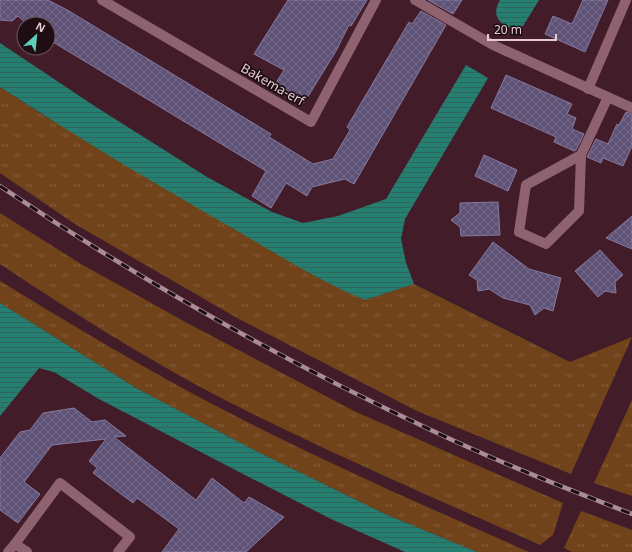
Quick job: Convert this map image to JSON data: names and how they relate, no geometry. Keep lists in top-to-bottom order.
{
  "streets": {
    "street": ["Bakema-erf"]
  },
  "scale_bar": "20 m",
  "north": "top right"
}
